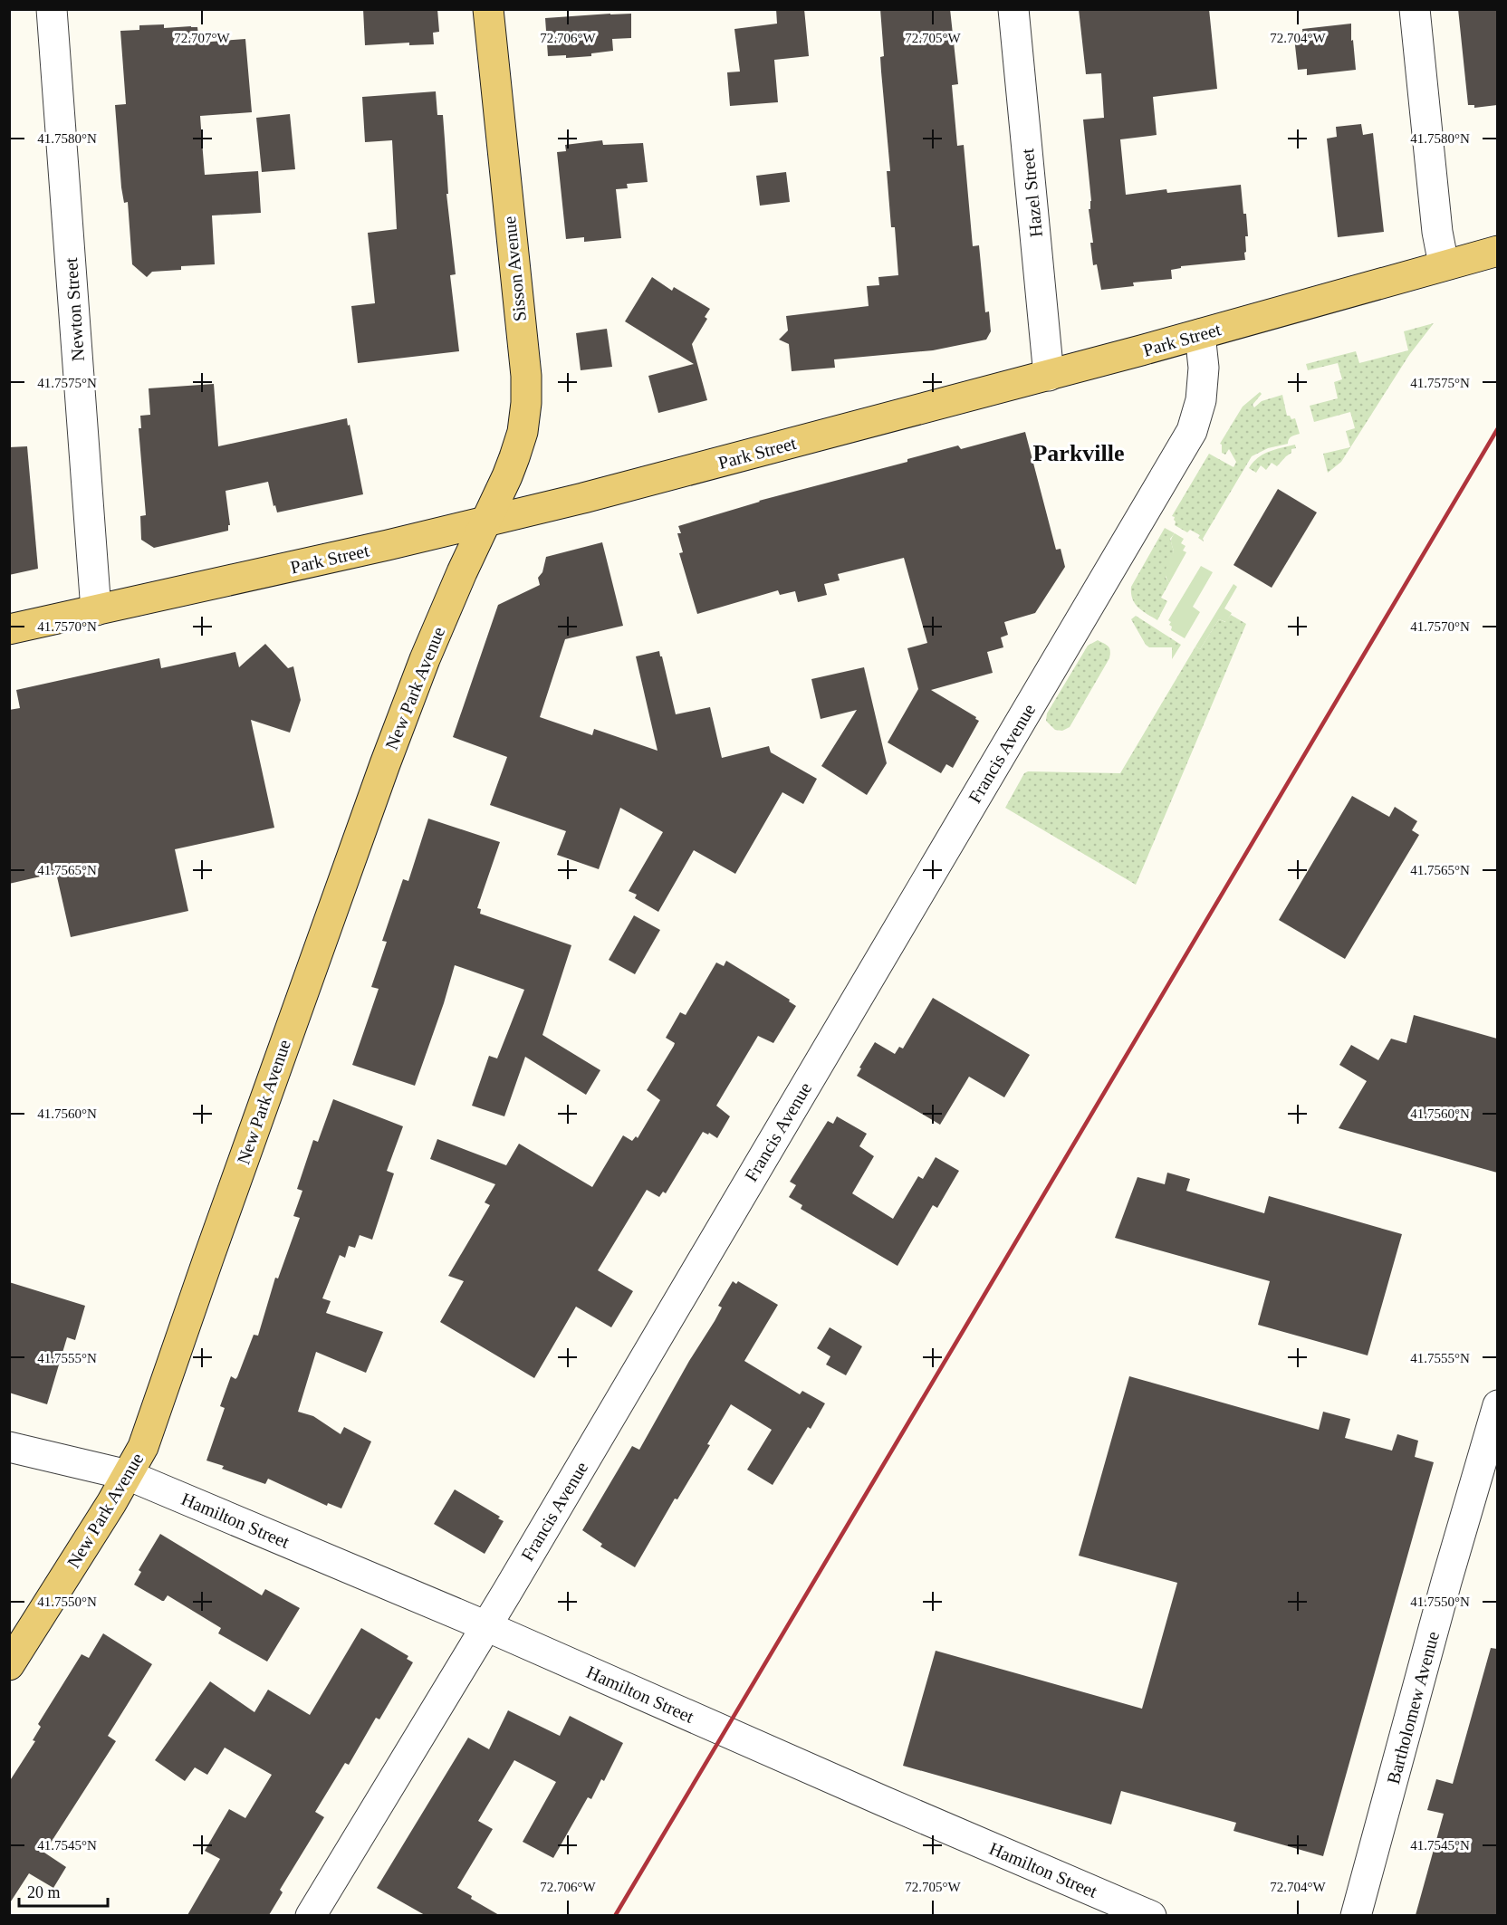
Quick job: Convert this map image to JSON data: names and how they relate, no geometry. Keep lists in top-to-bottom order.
{
  "streets": {
    "main road": ["Sisson Avenue", "Park Street", "New Park Avenue"],
    "street": [
      "Hazel Street",
      "Newton Street",
      "Francis Avenue",
      "Hamilton Street",
      "Bartholomew Avenue"
    ]
  },
  "crossings": [
    ["Hazel Street", "Park Street"],
    ["Sisson Avenue", "Park Street"],
    ["Sisson Avenue", "New Park Avenue"],
    ["Newton Street", "Park Street"],
    ["Park Street", "New Park Avenue"],
    ["Park Street", "Francis Avenue"],
    ["New Park Avenue", "Hamilton Street"],
    ["Francis Avenue", "Hamilton Street"]
  ],
  "districts": ["Parkville"],
  "scale_bar": "20 m",
  "coordinates": [
    "72.707°W",
    "72.706°W",
    "72.705°W",
    "72.704°W",
    "41.7580°N",
    "41.7575°N",
    "41.7570°N",
    "41.7565°N",
    "41.7560°N",
    "41.7555°N",
    "41.7550°N",
    "41.7545°N"
  ]
}
